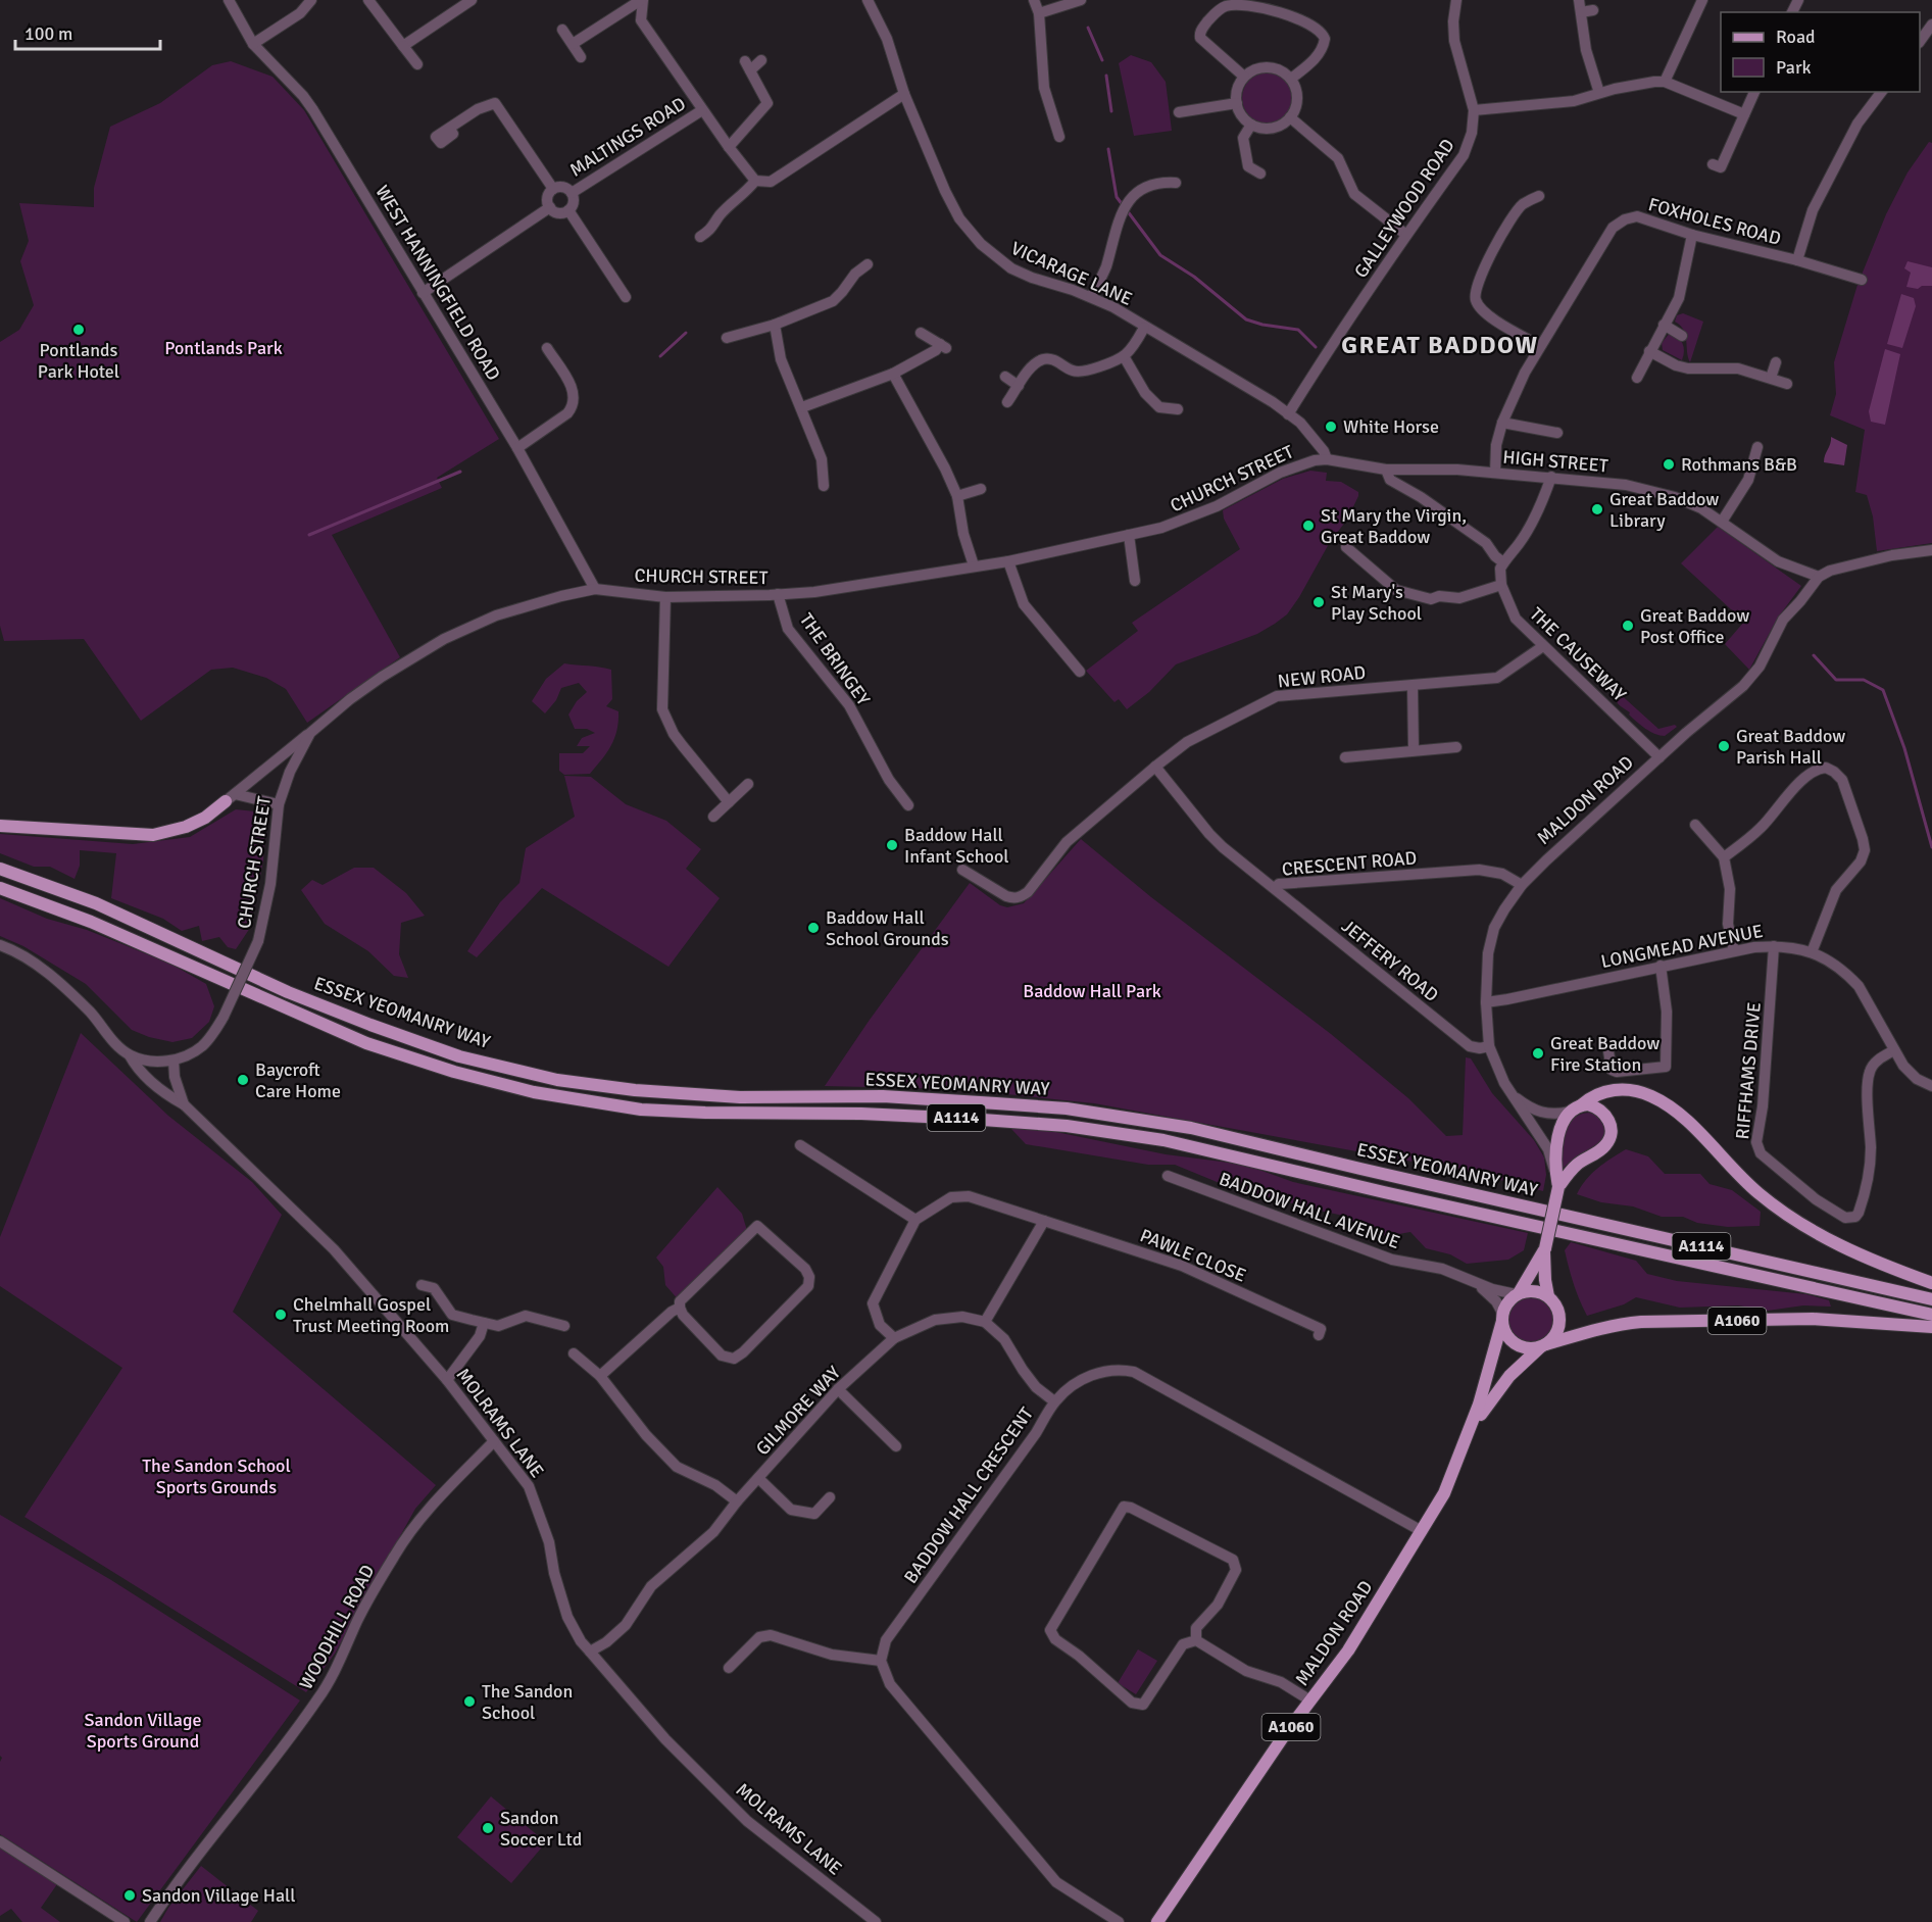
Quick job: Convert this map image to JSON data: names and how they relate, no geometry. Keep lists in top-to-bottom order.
{
  "streets": {
    "main road": [
      "MALDON ROAD",
      "ESSEX YEOMANRY WAY",
      "A1114",
      "A1060"
    ],
    "street": [
      "MALTINGS ROAD",
      "GALLEYWOOD ROAD",
      "FOXHOLES ROAD",
      "VICARAGE LANE",
      "WEST HANNINGFIELD ROAD",
      "HIGH STREET",
      "CHURCH STREET",
      "THE CAUSEWAY",
      "THE BRINGEY",
      "NEW ROAD",
      "CRESCENT ROAD",
      "LONGMEAD AVENUE",
      "JEFFERY ROAD",
      "RIFFHAMS DRIVE",
      "BADDOW HALL AVENUE",
      "PAWLE CLOSE",
      "GILMORE WAY",
      "MOLRAMS LANE",
      "BADDOW HALL CRESCENT",
      "WOODHILL ROAD"
    ]
  },
  "crossings": [
    ["GALLEYWOOD ROAD", "VICARAGE LANE"],
    ["FOXHOLES ROAD", "HIGH STREET"],
    ["WEST HANNINGFIELD ROAD", "CHURCH STREET"],
    ["HIGH STREET", "CHURCH STREET"],
    ["HIGH STREET", "MALDON ROAD"],
    ["CHURCH STREET", "THE BRINGEY"],
    ["CHURCH STREET", "MOLRAMS LANE"],
    ["THE CAUSEWAY", "NEW ROAD"],
    ["THE CAUSEWAY", "MALDON ROAD"],
    ["NEW ROAD", "CRESCENT ROAD"],
    ["MALDON ROAD", "CRESCENT ROAD"],
    ["MALDON ROAD", "LONGMEAD AVENUE"],
    ["MALDON ROAD", "JEFFERY ROAD"],
    ["MALDON ROAD", "BADDOW HALL AVENUE"],
    ["MALDON ROAD", "A1060"],
    ["MALDON ROAD", "BADDOW HALL CRESCENT"],
    ["CRESCENT ROAD", "JEFFERY ROAD"],
    ["LONGMEAD AVENUE", "RIFFHAMS DRIVE"],
    ["BADDOW HALL AVENUE", "A1060"],
    ["GILMORE WAY", "MOLRAMS LANE"],
    ["MOLRAMS LANE", "WOODHILL ROAD"]
  ],
  "districts": ["GREAT BADDOW"],
  "parks": [
    "Pontlands Park",
    "Baddow Hall Park",
    "The Sandon School Sports Grounds",
    "Sandon Village Sports Ground"
  ],
  "places": [
    "Pontlands Park Hotel",
    "White Horse",
    "Rothmans B&B",
    "Great Baddow Library",
    "St Mary the Virgin, Great Baddow",
    "St Mary's Play School",
    "Great Baddow Post Office",
    "Great Baddow Parish Hall",
    "Baddow Hall Infant School",
    "Baddow Hall School Grounds",
    "Great Baddow Fire Station",
    "Baycroft Care Home",
    "Chelmhall Gospel Trust Meeting Room",
    "The Sandon School",
    "Sandon Soccer Ltd",
    "Sandon Village Hall"
  ],
  "legend": ["Road", "Park"],
  "scale_bar": "100 m"
}
